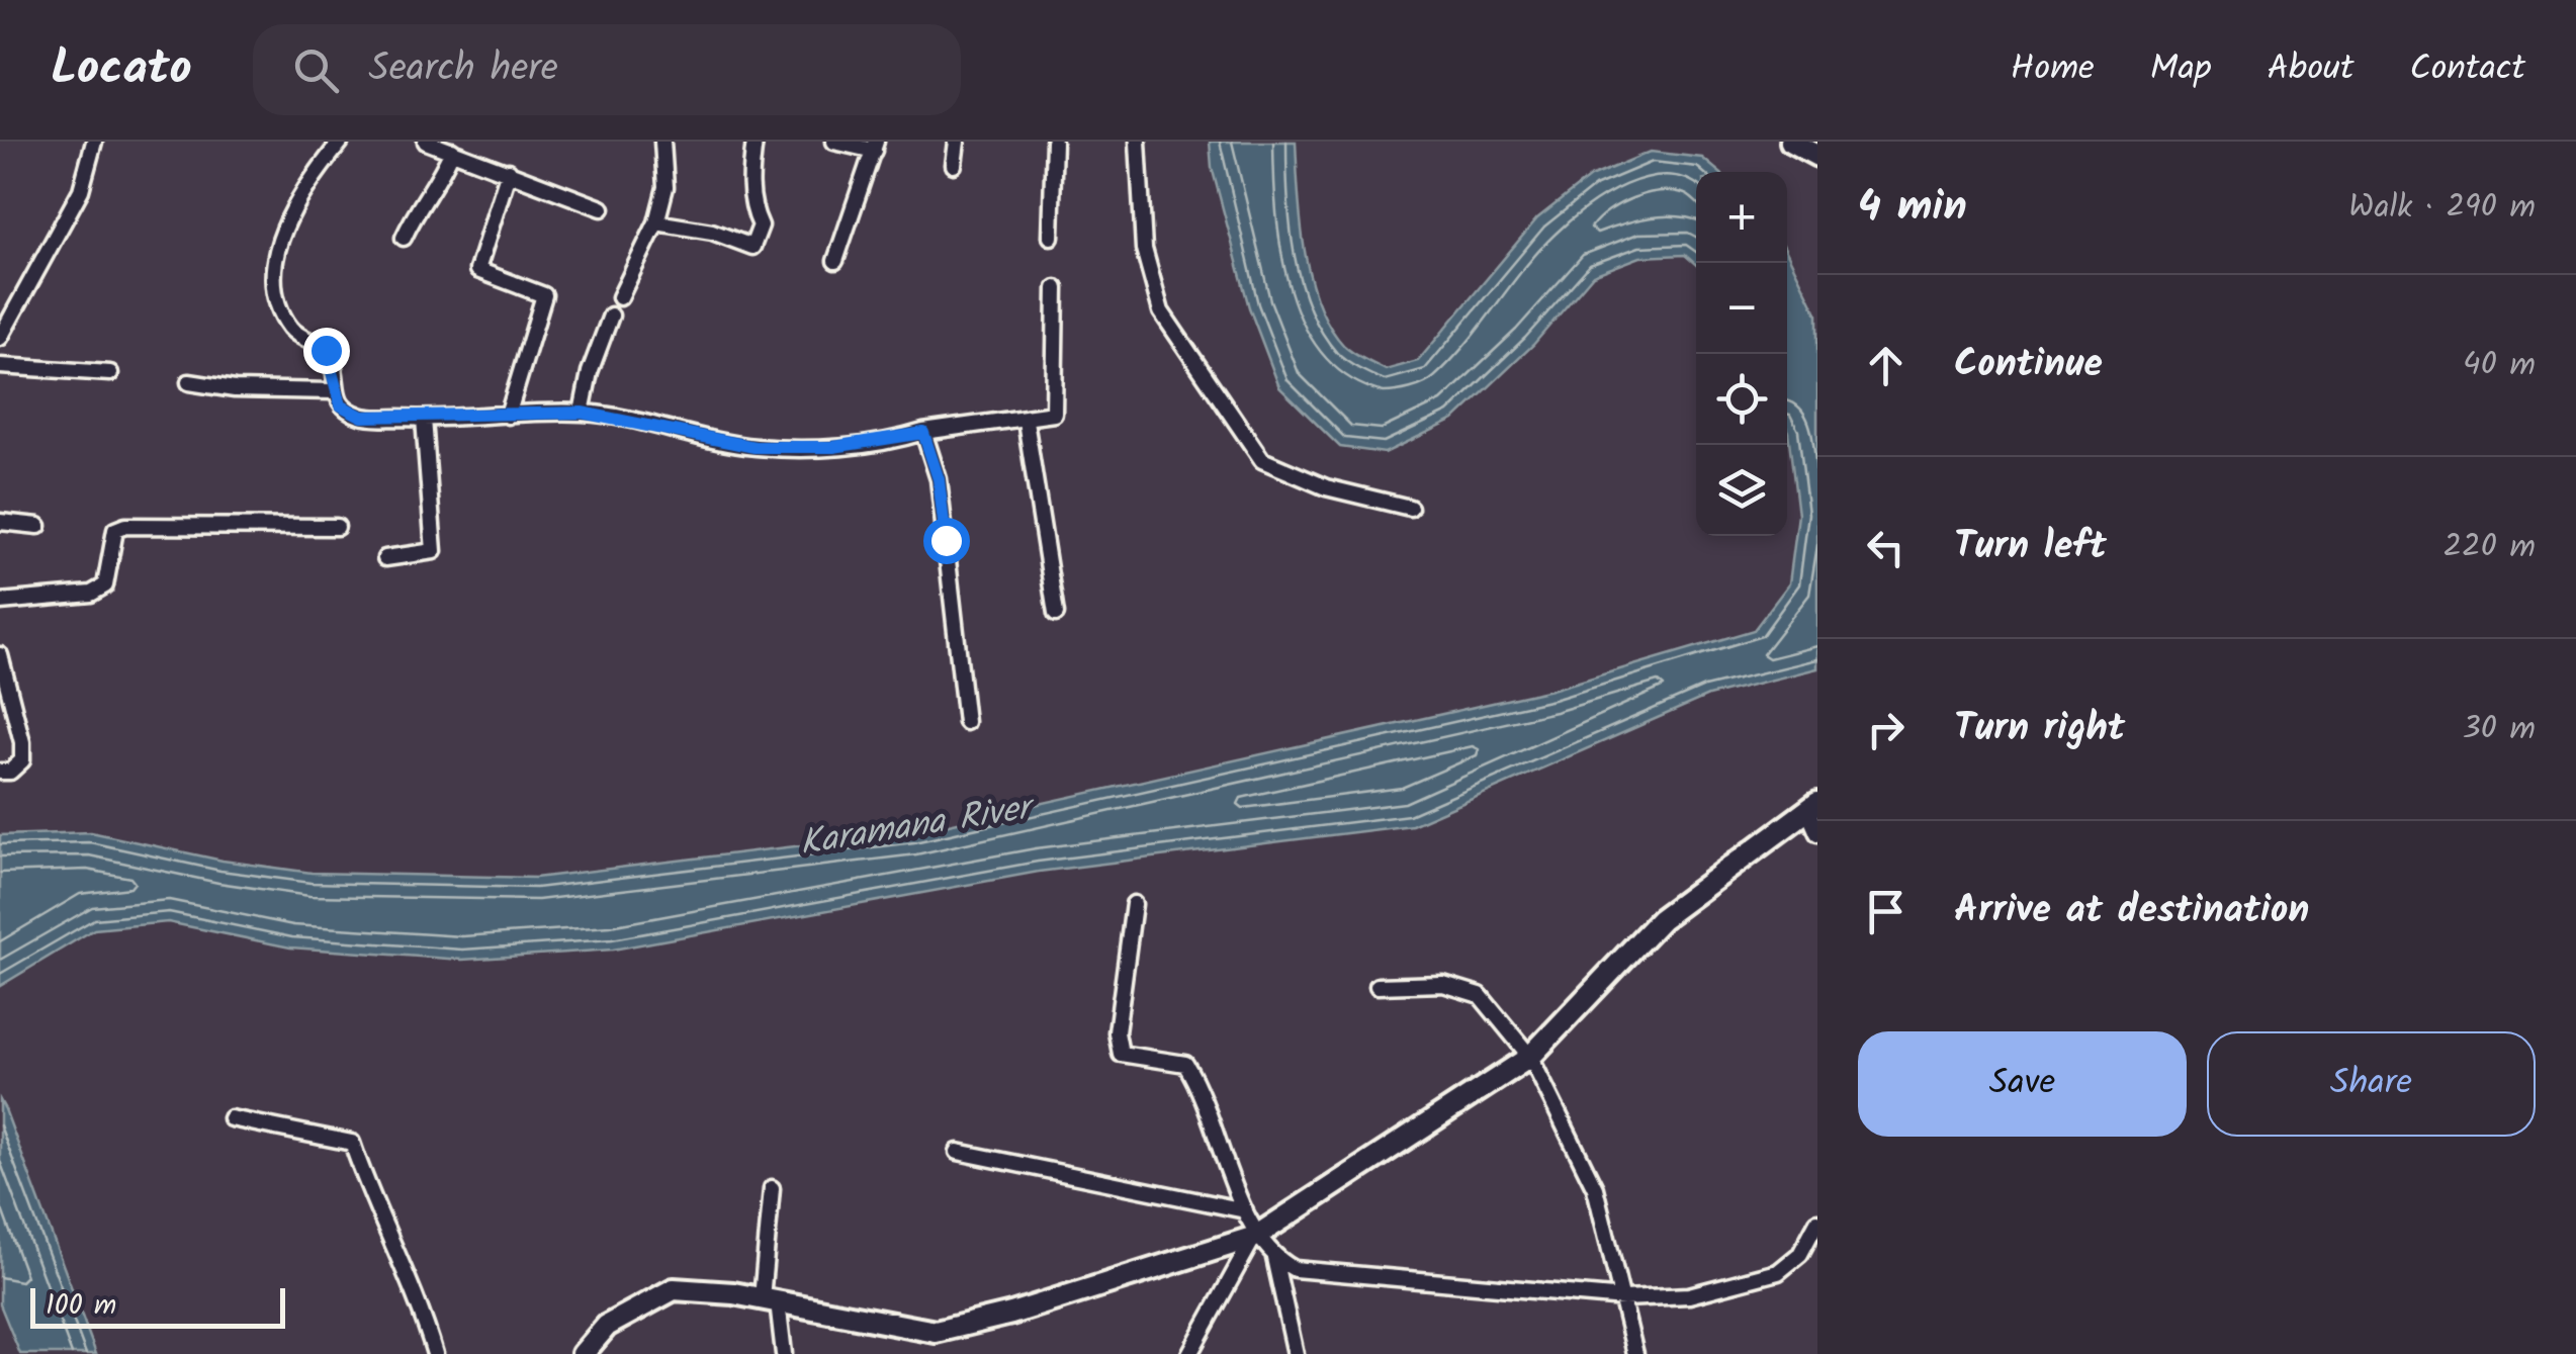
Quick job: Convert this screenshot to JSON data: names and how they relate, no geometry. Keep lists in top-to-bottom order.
{
  "water": ["Karamana River"],
  "scale_bar": "100 m",
  "page": {
    "header": "Locato",
    "search": "Search here",
    "nav": [
      "Home",
      "Map",
      "About",
      "Contact"
    ],
    "heading": ["4 min", "Walk · 290 m"],
    "map_buttons": ["+", "−"],
    "list": [
      ["Continue", "40 m"],
      ["Turn left", "220 m"],
      ["Turn right", "30 m"],
      "Arrive at destination"
    ],
    "buttons": ["Save", "Share"],
    "scale": "100 m"
  }
}
